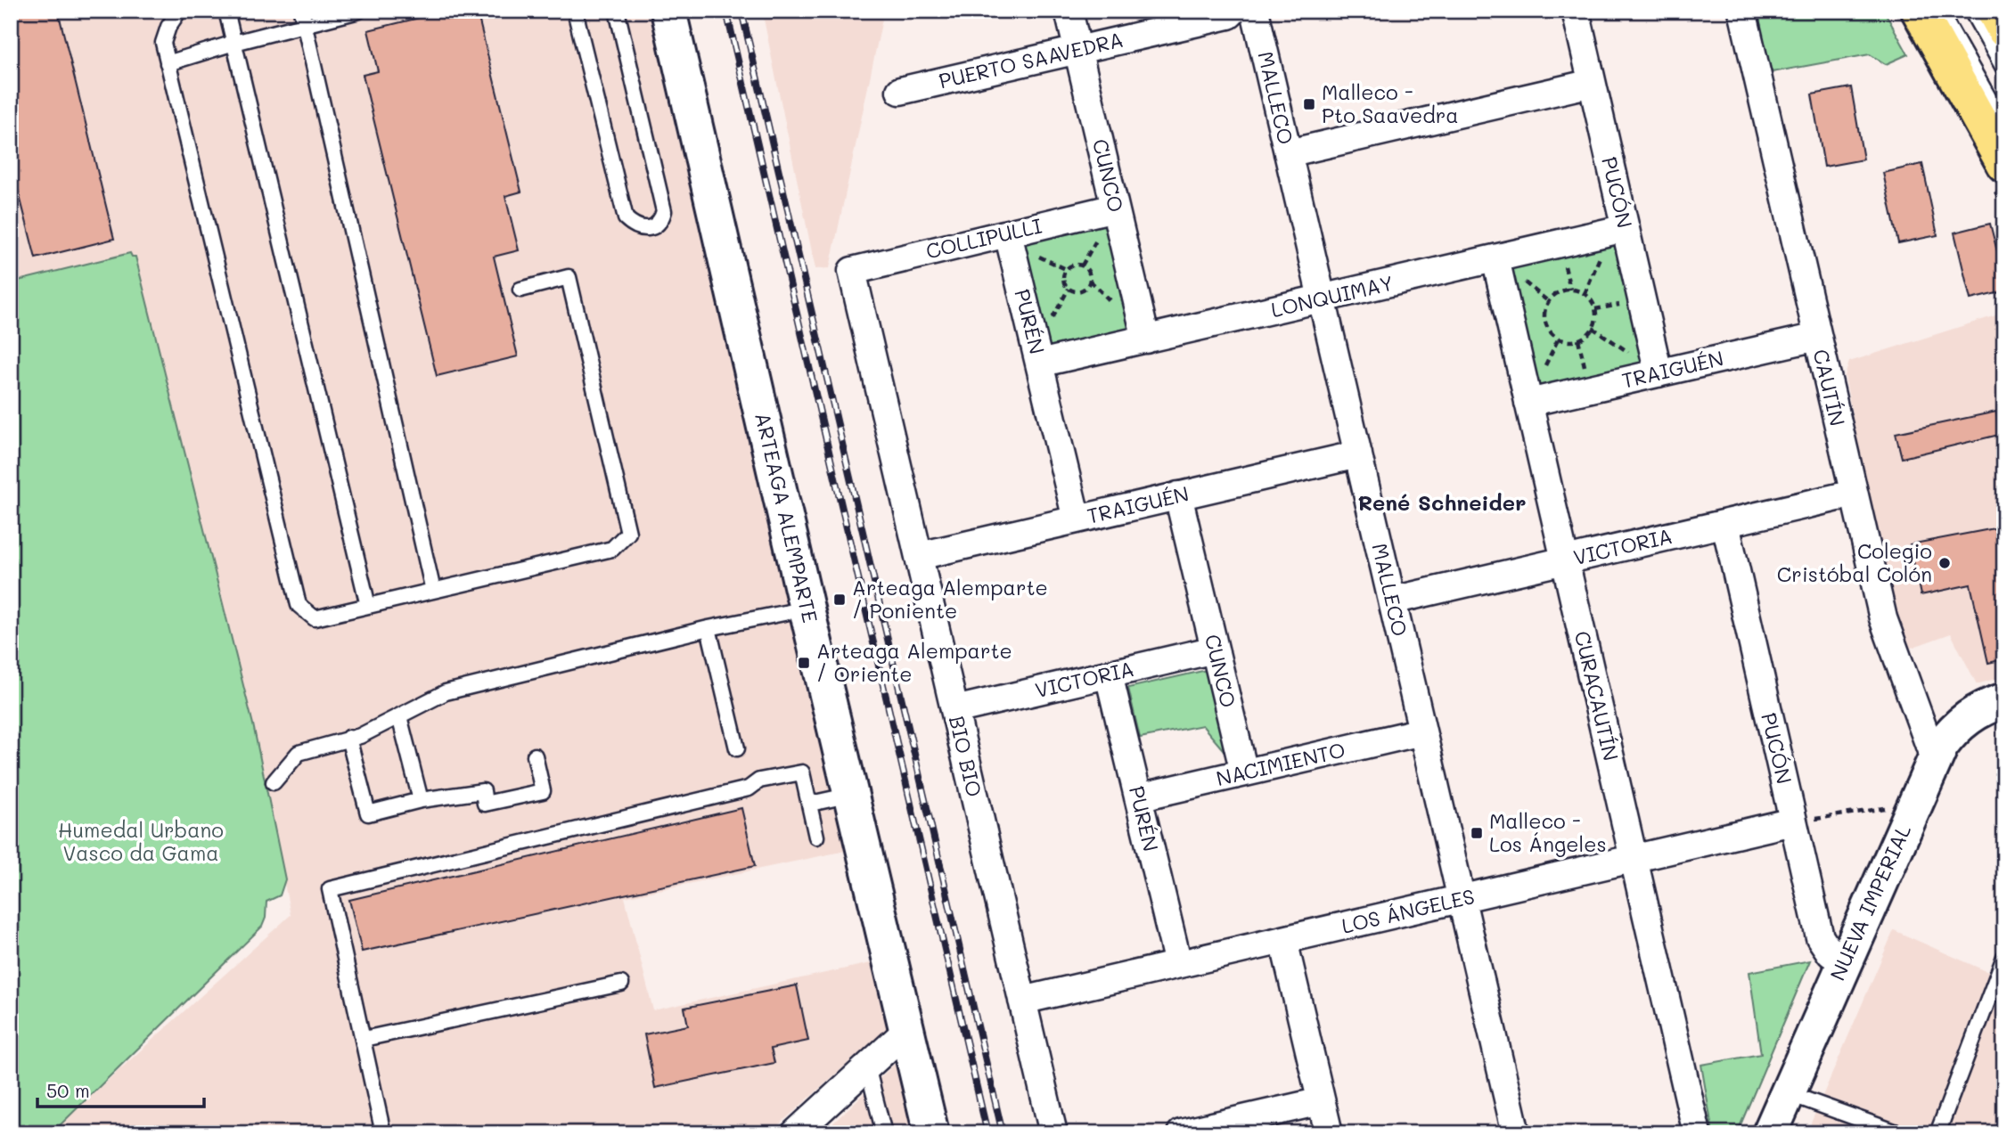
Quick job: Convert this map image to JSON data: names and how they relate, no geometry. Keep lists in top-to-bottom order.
{
  "streets": {
    "main road": ["ARTEAGA ALEMPARTE", "NUEVA IMPERIAL"],
    "street": [
      "PUERTO SAAVEDRA",
      "MALLECO",
      "CUNCO",
      "PUCÓN",
      "COLLIPULLI",
      "LONQUIMAY",
      "PURÉN",
      "TRAIGUÉN",
      "CAUTÍN",
      "VICTORIA",
      "CURACAUTÍN",
      "BIO BIO",
      "NACIMIENTO",
      "LOS ÁNGELES"
    ]
  },
  "crossings": [
    ["PUERTO SAAVEDRA", "CUNCO"],
    ["MALLECO", "LONQUIMAY"],
    ["MALLECO", "TRAIGUÉN"],
    ["MALLECO", "VICTORIA"],
    ["MALLECO", "NACIMIENTO"],
    ["MALLECO", "LOS ÁNGELES"],
    ["CUNCO", "COLLIPULLI"],
    ["CUNCO", "LONQUIMAY"],
    ["CUNCO", "TRAIGUÉN"],
    ["CUNCO", "VICTORIA"],
    ["CUNCO", "NACIMIENTO"],
    ["PUCÓN", "LONQUIMAY"],
    ["PUCÓN", "TRAIGUÉN"],
    ["PUCÓN", "VICTORIA"],
    ["PUCÓN", "NUEVA IMPERIAL"],
    ["PUCÓN", "LOS ÁNGELES"],
    ["COLLIPULLI", "PURÉN"],
    ["COLLIPULLI", "BIO BIO"],
    ["LONQUIMAY", "PURÉN"],
    ["LONQUIMAY", "CURACAUTÍN"],
    ["PURÉN", "TRAIGUÉN"],
    ["PURÉN", "VICTORIA"],
    ["PURÉN", "NACIMIENTO"],
    ["PURÉN", "LOS ÁNGELES"],
    ["TRAIGUÉN", "CAUTÍN"],
    ["TRAIGUÉN", "CURACAUTÍN"],
    ["TRAIGUÉN", "BIO BIO"],
    ["CAUTÍN", "VICTORIA"],
    ["CAUTÍN", "NUEVA IMPERIAL"],
    ["VICTORIA", "CURACAUTÍN"],
    ["VICTORIA", "BIO BIO"],
    ["CURACAUTÍN", "LOS ÁNGELES"],
    ["BIO BIO", "LOS ÁNGELES"]
  ],
  "districts": ["René Schneider"],
  "parks": ["Humedal Urbano Vasco da Gama"],
  "places": {
    "transit": [
      "Malleco - Pto Saavedra",
      "Arteaga Alemparte / Poniente",
      "Arteaga Alemparte / Oriente",
      "Malleco - Los Ángeles"
    ],
    "other": ["Colegio Cristóbal Colón"]
  },
  "scale_bar": "50 m"
}
